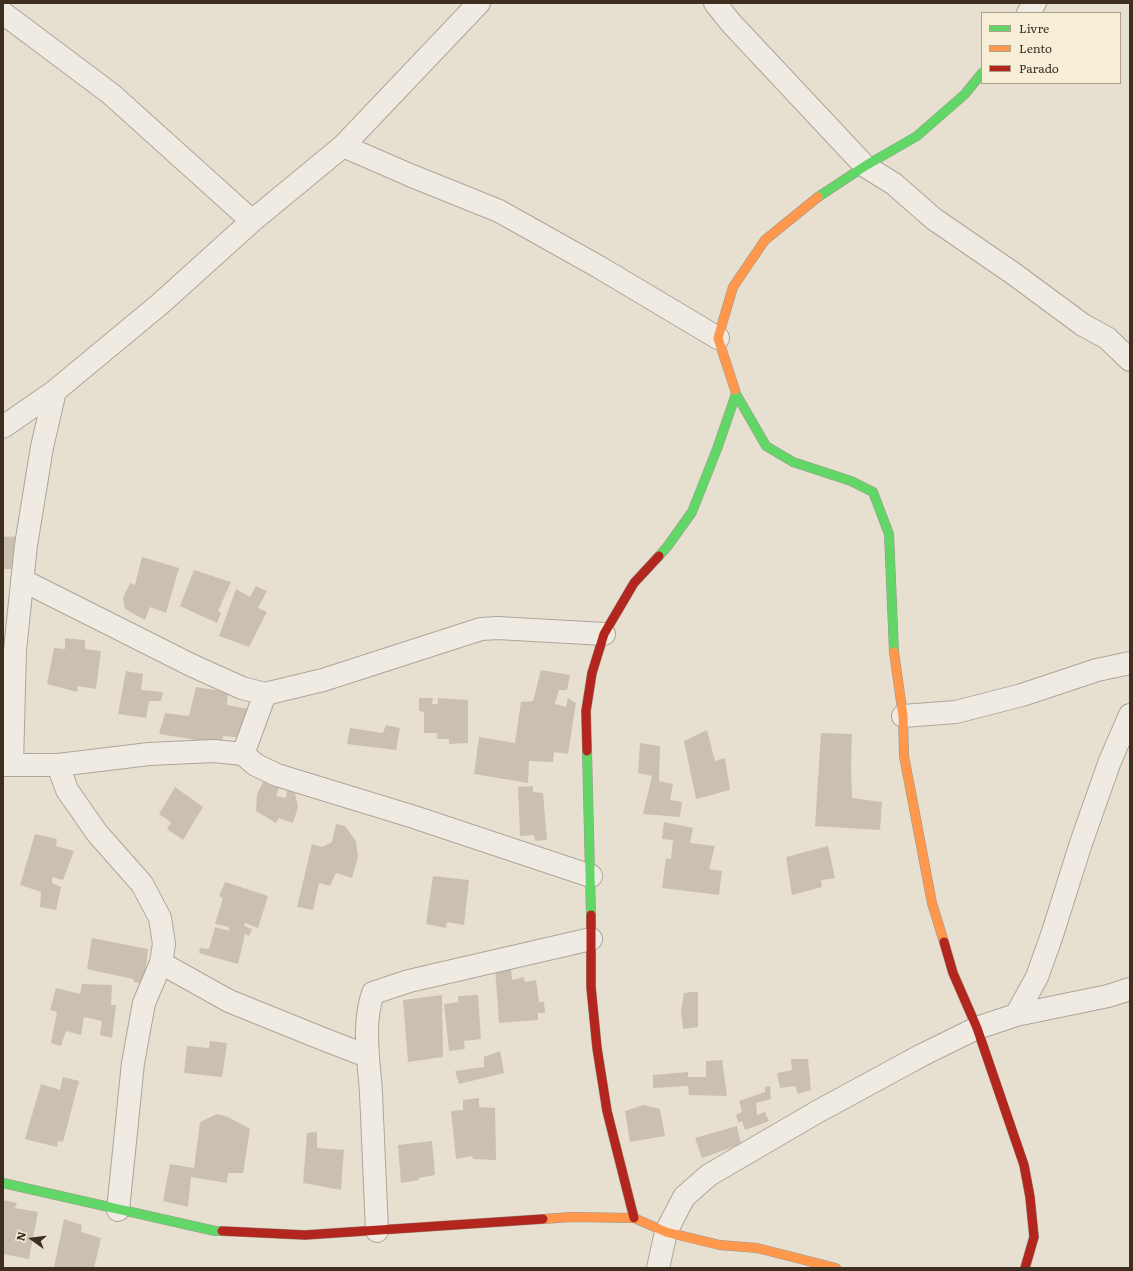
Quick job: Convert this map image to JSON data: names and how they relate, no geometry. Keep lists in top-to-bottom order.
{
  "legend": ["Livre", "Lento", "Parado"],
  "north": "left"
}
